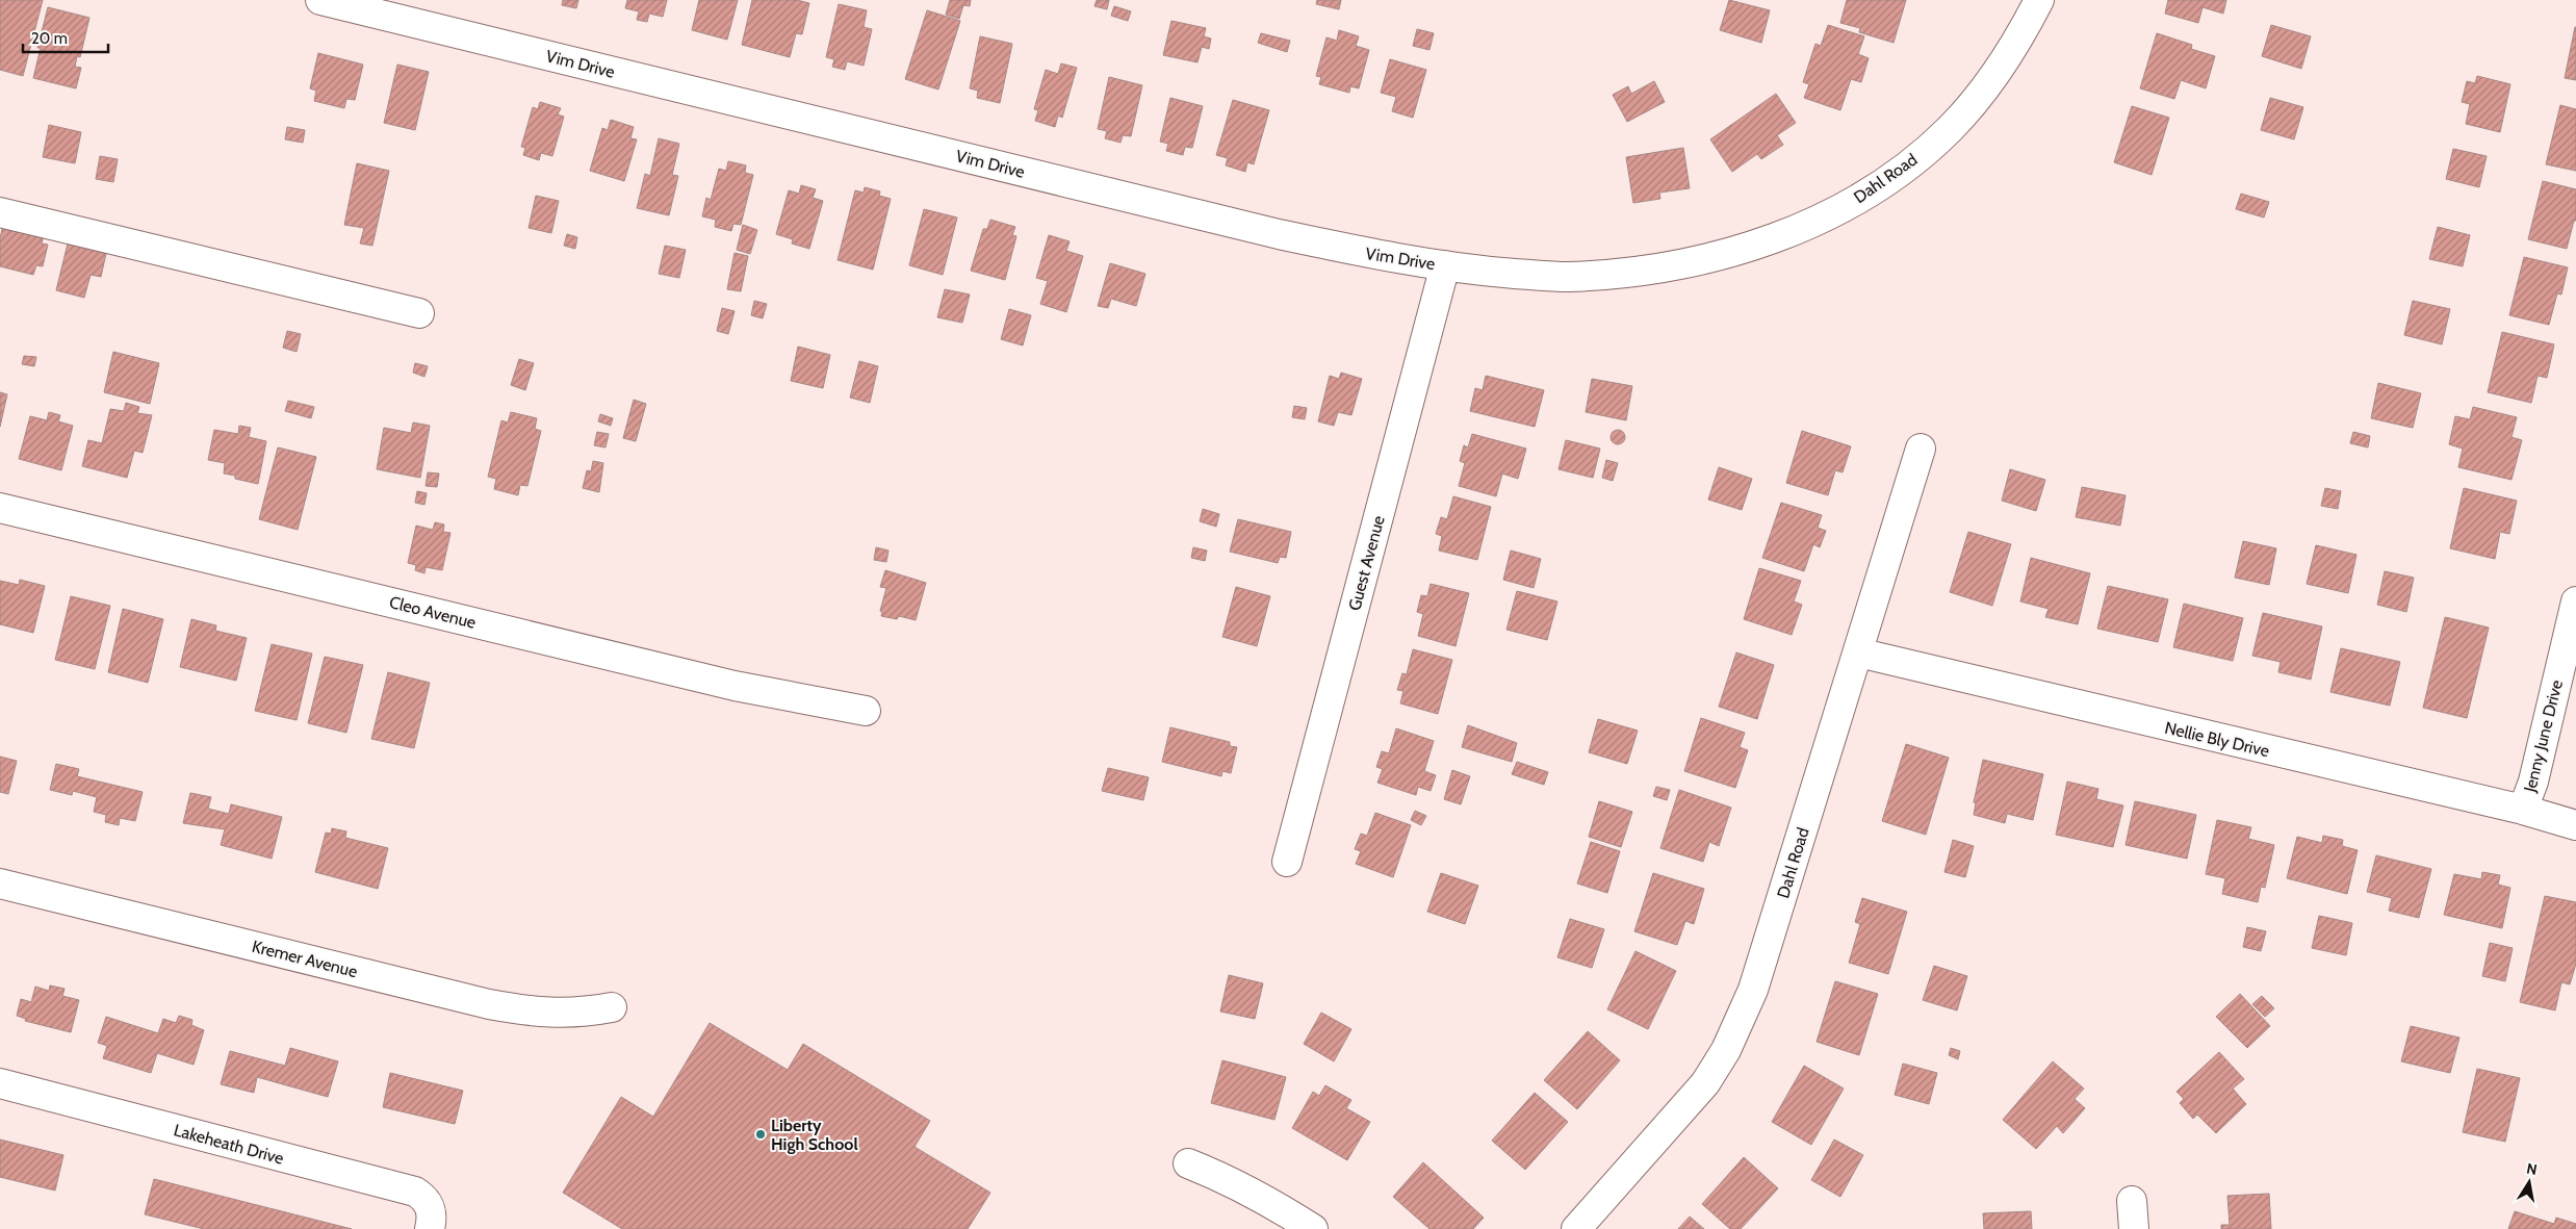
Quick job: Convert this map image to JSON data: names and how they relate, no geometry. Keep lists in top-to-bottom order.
{
  "streets": {
    "street": [
      "Vim Drive",
      "Dahl Road",
      "Guest Avenue",
      "Cleo Avenue",
      "Jenny June Drive",
      "Nellie Bly Drive",
      "Kremer Avenue",
      "Lakeheath Drive"
    ]
  },
  "crossings": [
    ["Vim Drive", "Dahl Road"],
    ["Vim Drive", "Guest Avenue"],
    ["Dahl Road", "Nellie Bly Drive"],
    ["Jenny June Drive", "Nellie Bly Drive"]
  ],
  "places": ["Liberty High School"],
  "scale_bar": "20 m",
  "north": "top"
}
